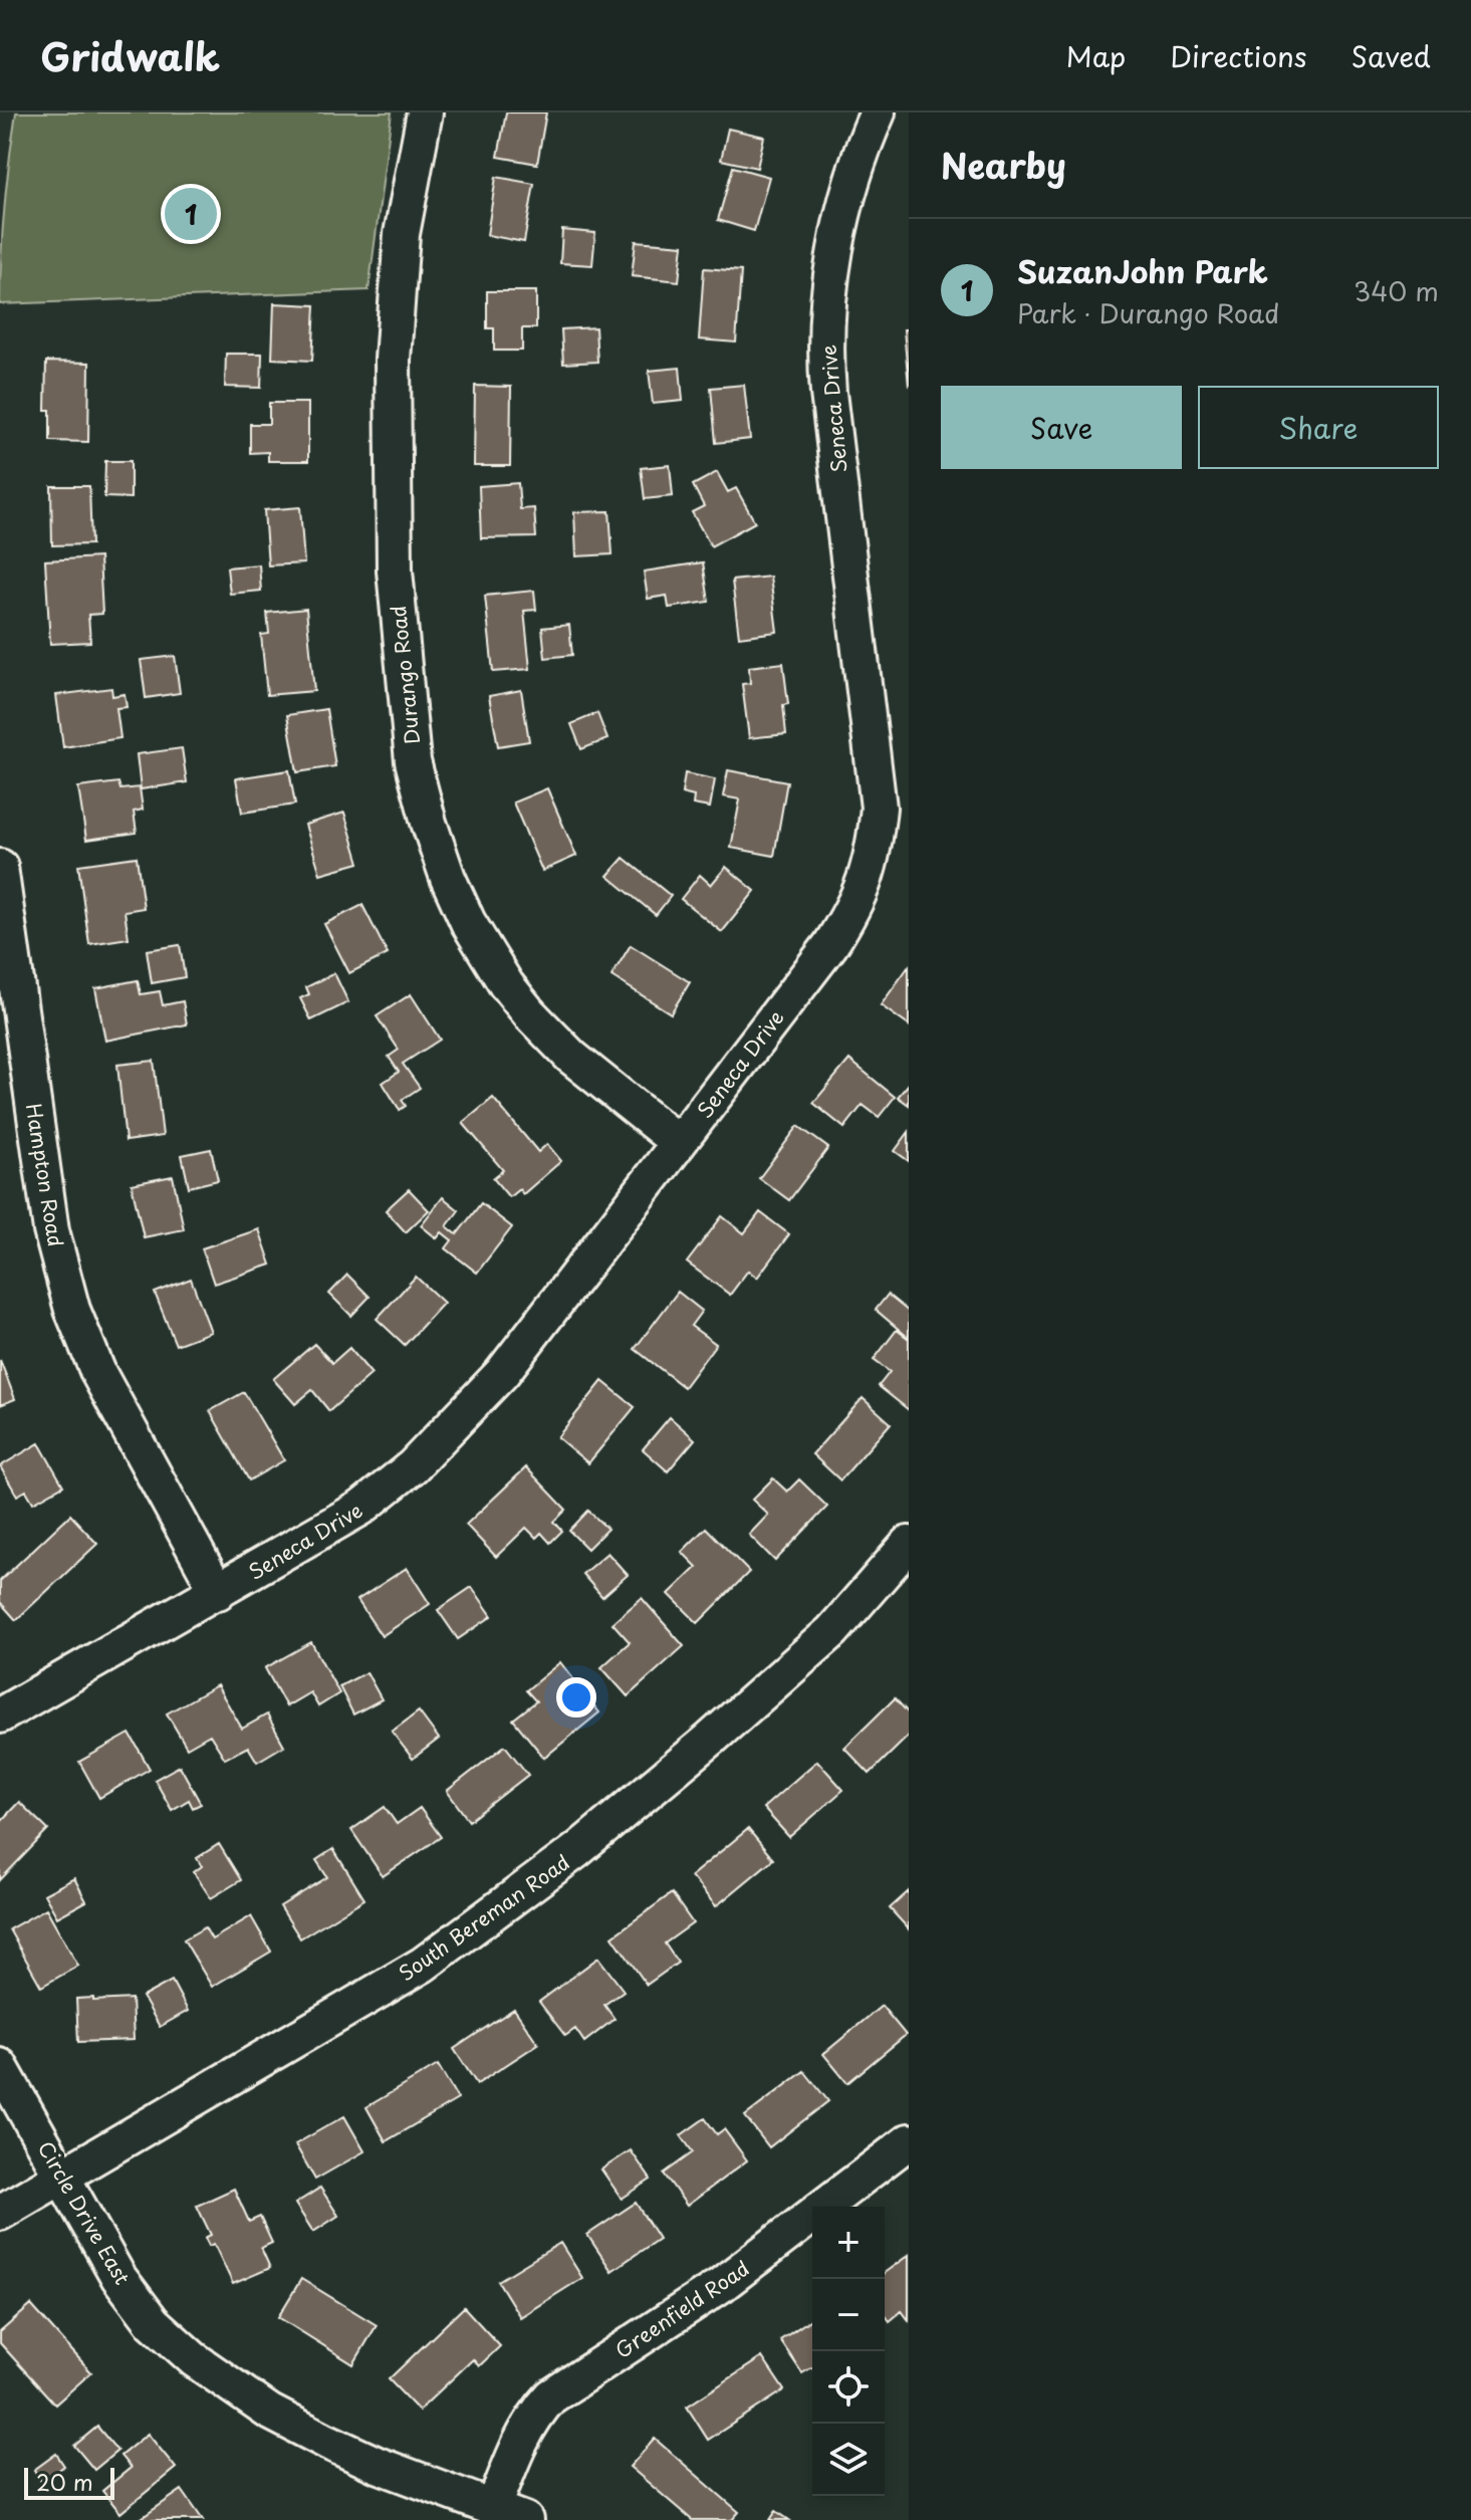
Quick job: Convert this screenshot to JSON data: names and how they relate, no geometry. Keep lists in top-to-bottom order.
{
  "streets": {
    "street": [
      "Seneca Drive",
      "Durango Road",
      "Hampton Road",
      "South Bereman Road",
      "Circle Drive East",
      "Greenfield Road"
    ]
  },
  "crossings": [
    ["Seneca Drive", "Durango Road"],
    ["Seneca Drive", "Hampton Road"],
    ["South Bereman Road", "Circle Drive East"],
    ["Circle Drive East", "Greenfield Road"]
  ],
  "scale_bar": "20 m",
  "page": {
    "header": "Gridwalk",
    "nav": ["Map", "Directions", "Saved"],
    "heading": "Nearby",
    "pins": "1",
    "list": [
      {
        "mark": "1",
        "name": "SuzanJohn Park",
        "note": "Park · Durango Road",
        "value": "340 m"
      }
    ],
    "buttons": ["Save", "Share"],
    "map_buttons": ["+", "−"],
    "scale": "20 m"
  }
}
